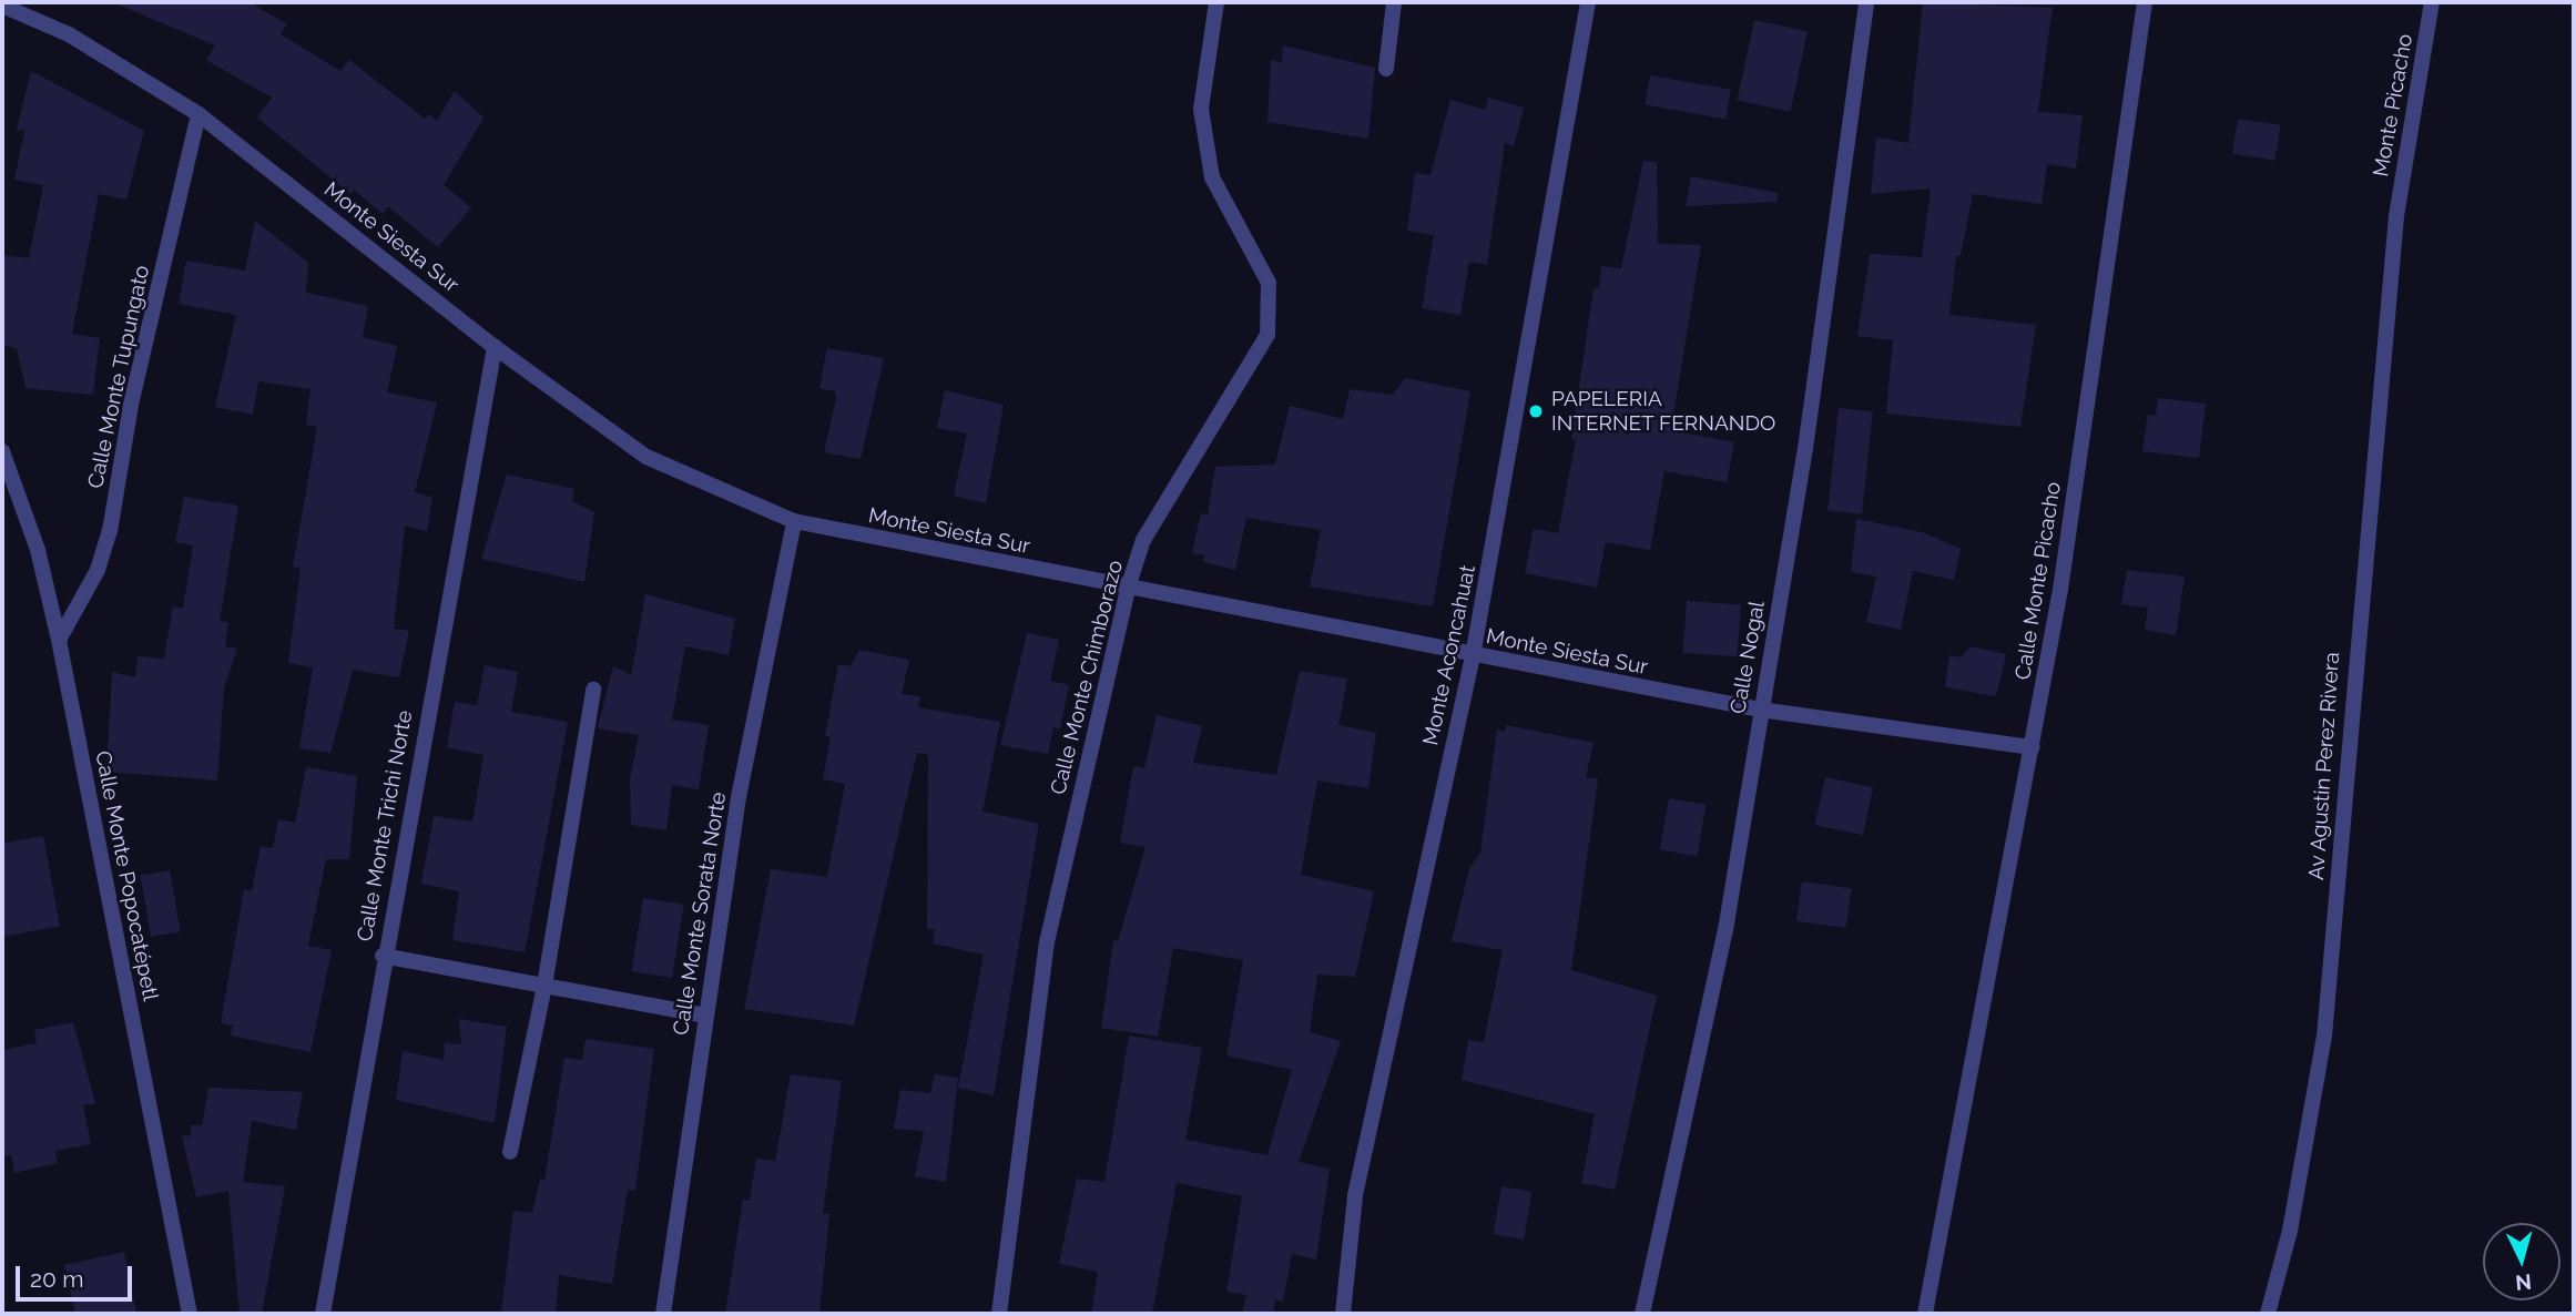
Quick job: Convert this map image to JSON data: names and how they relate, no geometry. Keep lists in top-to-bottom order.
{
  "streets": {
    "street": [
      "Monte Picacho",
      "Monte Siesta Sur",
      "Calle Monte Tupungato",
      "Calle Monte Picacho",
      "Monte Aconcahuat",
      "Calle Nogal",
      "Calle Monte Chimborazo",
      "Av Agustin Perez Rivera",
      "Calle Monte Trichi Norte",
      "Calle Monte Popocatépetl",
      "Calle Monte Sorata Norte"
    ]
  },
  "crossings": [
    ["Monte Picacho", "Av Agustin Perez Rivera"],
    ["Monte Siesta Sur", "Calle Monte Tupungato"],
    ["Monte Siesta Sur", "Calle Monte Picacho"],
    ["Monte Siesta Sur", "Monte Aconcahuat"],
    ["Monte Siesta Sur", "Calle Nogal"],
    ["Monte Siesta Sur", "Calle Monte Chimborazo"],
    ["Monte Siesta Sur", "Calle Monte Trichi Norte"],
    ["Monte Siesta Sur", "Calle Monte Sorata Norte"],
    ["Calle Monte Tupungato", "Calle Monte Popocatépetl"]
  ],
  "places": ["PAPELERIA INTERNET FERNANDO"],
  "scale_bar": "20 m",
  "north": "bottom"
}
